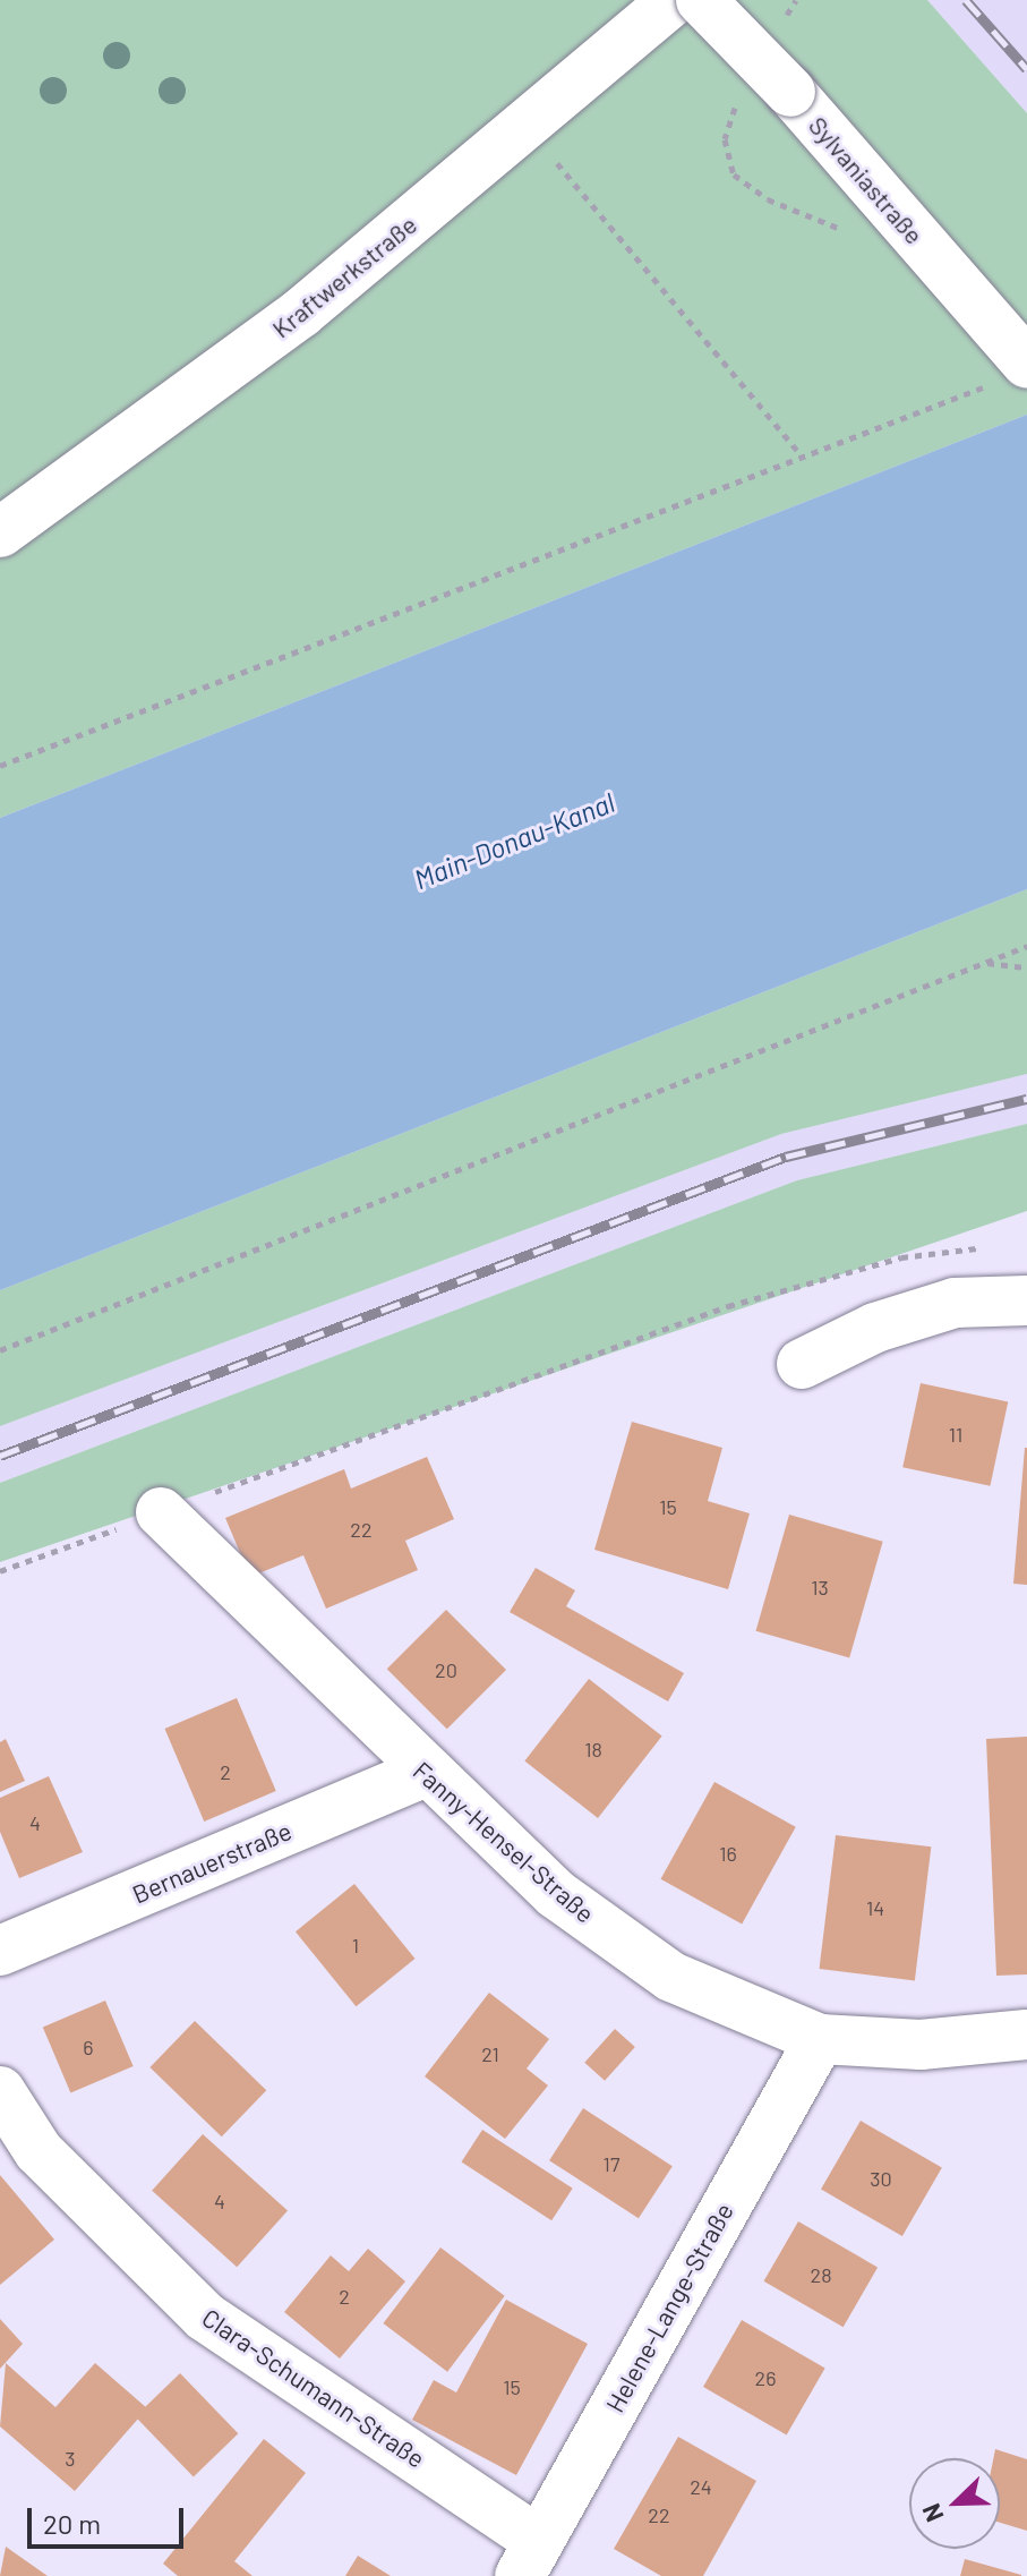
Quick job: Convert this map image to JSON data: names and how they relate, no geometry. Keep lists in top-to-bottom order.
{
  "streets": {
    "street": [
      "Sylvaniastraße",
      "Kraftwerkstraße",
      "Fanny-Hensel-Straße",
      "Bernauerstraße",
      "Helene-Lange-Straße",
      "Clara-Schumann-Straße"
    ]
  },
  "crossings": [
    ["Fanny-Hensel-Straße", "Bernauerstraße"],
    ["Fanny-Hensel-Straße", "Helene-Lange-Straße"],
    ["Helene-Lange-Straße", "Clara-Schumann-Straße"]
  ],
  "water": ["Main-Donau-Kanal"],
  "house_numbers": [
    "11",
    "15",
    "22",
    "13",
    "20",
    "18",
    "2",
    "4",
    "16",
    "14",
    "1",
    "6",
    "21",
    "17",
    "30",
    "4",
    "28",
    "2",
    "26",
    "15",
    "3",
    "24",
    "22"
  ],
  "scale_bar": "20 m",
  "north": "bottom left"
}
